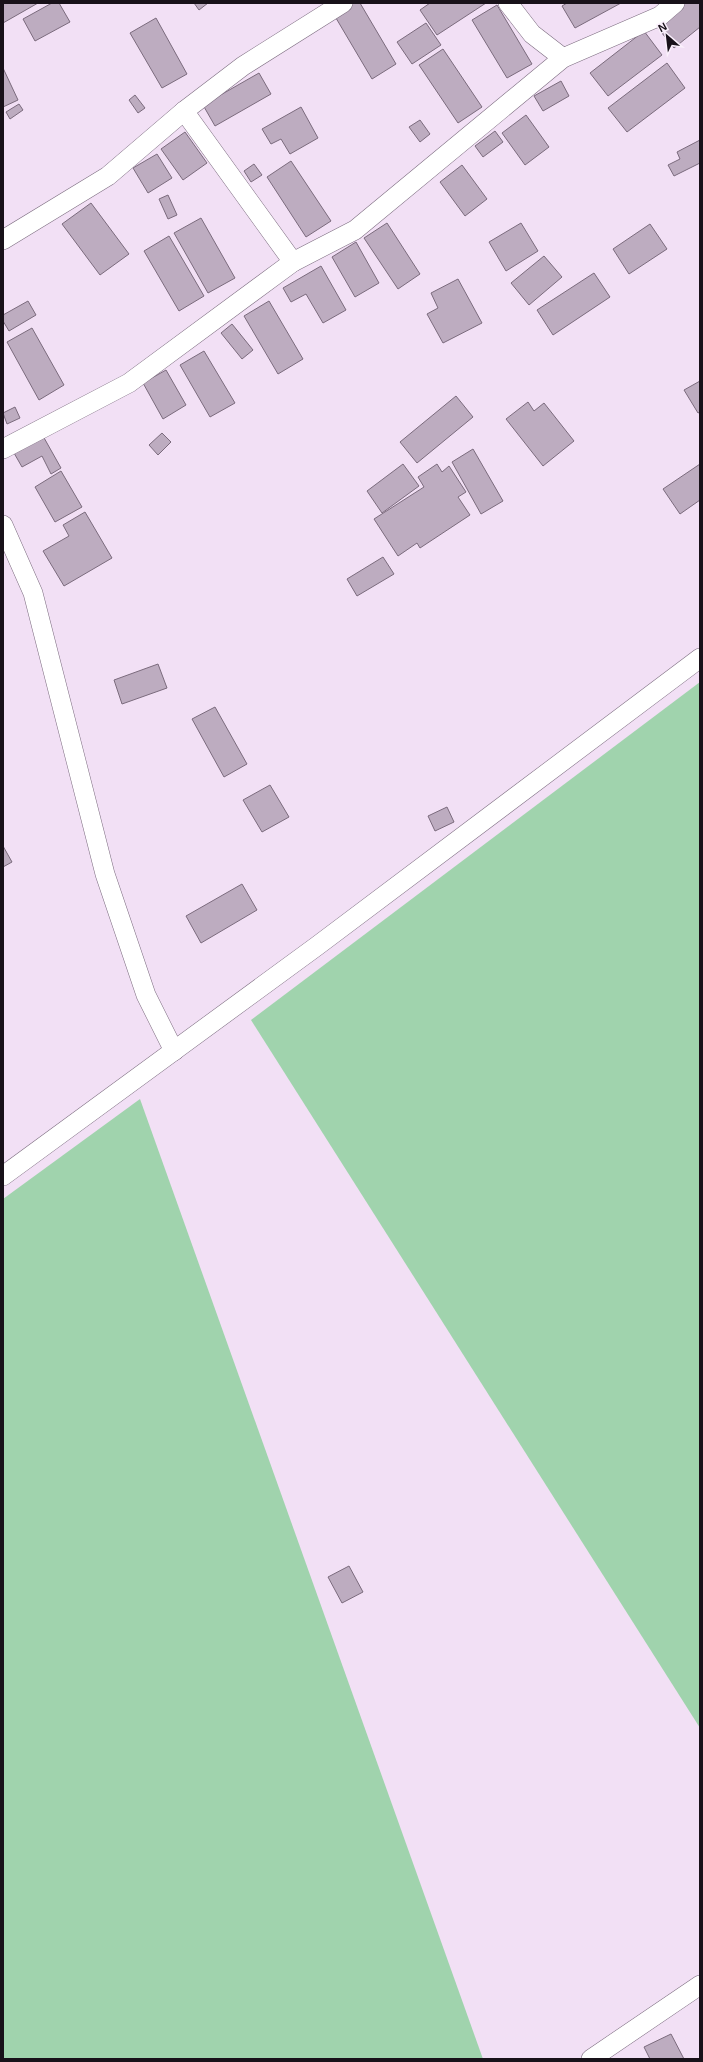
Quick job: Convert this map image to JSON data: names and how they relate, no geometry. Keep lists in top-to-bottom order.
{
  "north": "top left"
}
